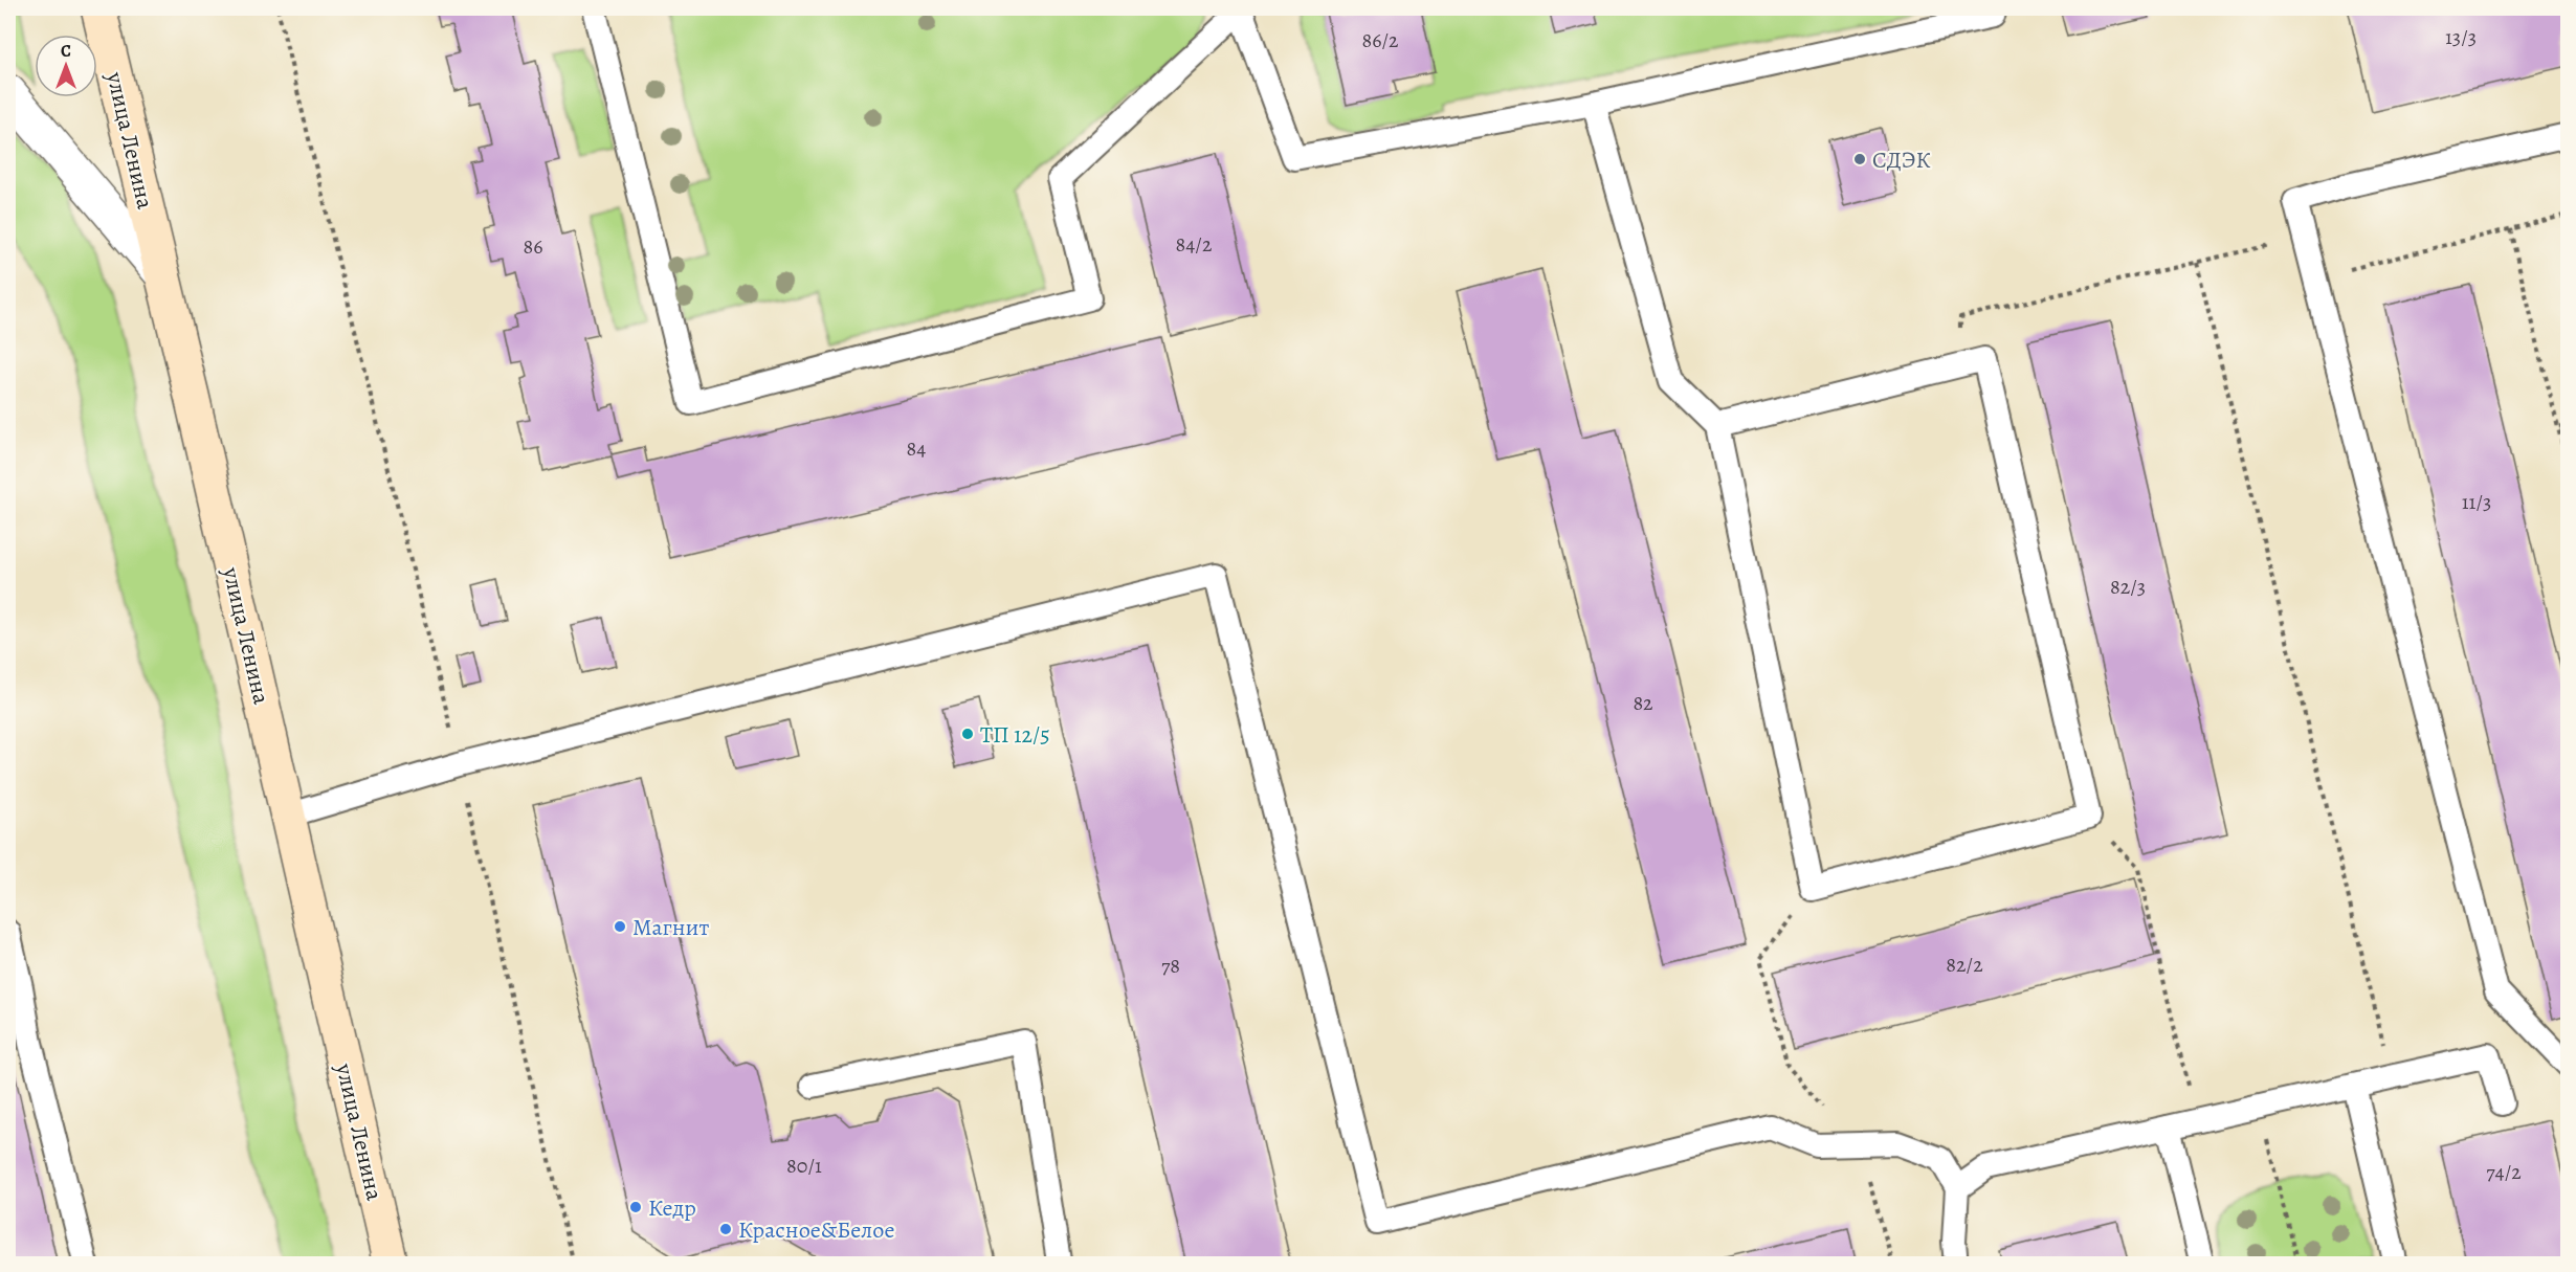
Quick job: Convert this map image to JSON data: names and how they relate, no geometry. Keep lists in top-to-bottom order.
{
  "streets": {
    "main road": ["улица Ленина"]
  },
  "places": [
    "СДЭК",
    "ТП 12/5",
    "Магнит",
    "Кедр",
    "Красное&Белое"
  ],
  "house_numbers": [
    "13/3",
    "86/2",
    "84/2",
    "86",
    "84",
    "11/3",
    "82/3",
    "82",
    "82/2",
    "78",
    "80/1",
    "74/2"
  ],
  "north": "top"
}
